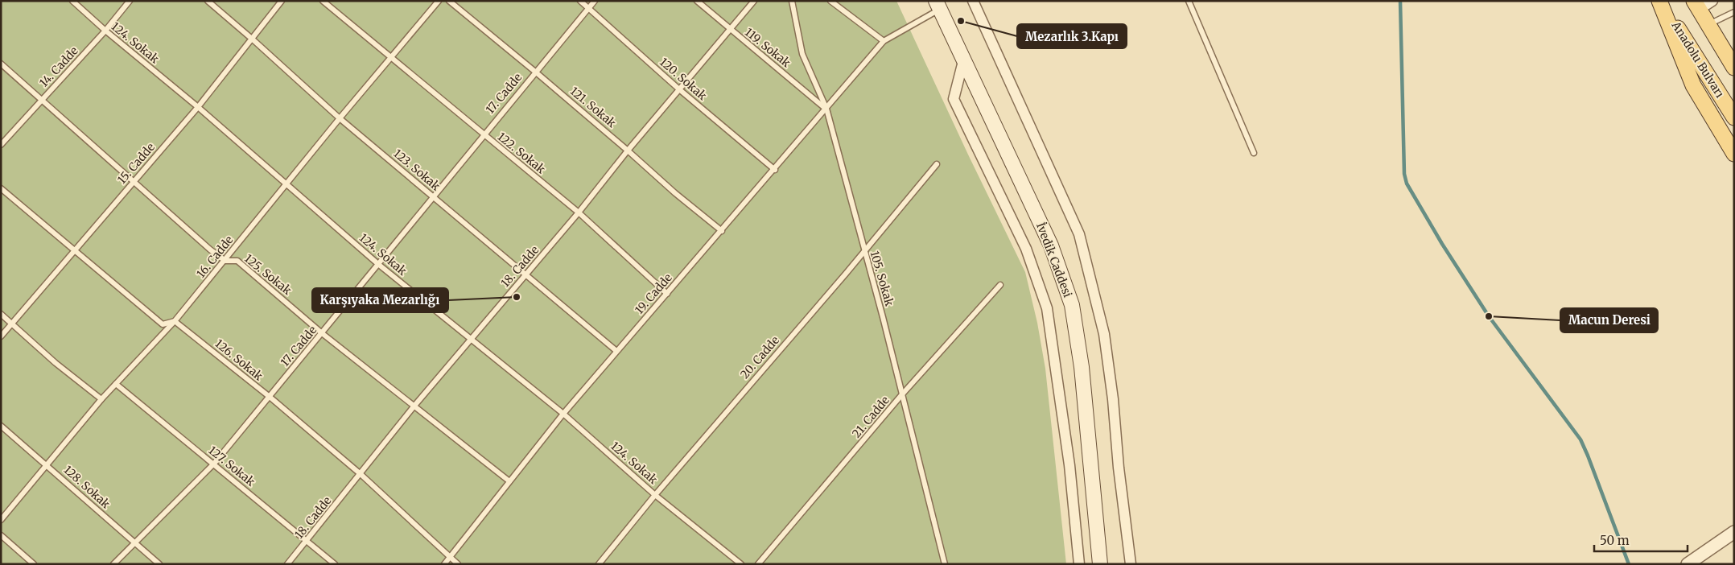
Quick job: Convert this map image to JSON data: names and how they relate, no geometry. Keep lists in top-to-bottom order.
{
  "streets": {
    "main road": ["Anadolu Bulvarı", "İvedik Caddesi"],
    "lane": [
      "124. Sokak",
      "119. Sokak",
      "14. Cadde",
      "120. Sokak",
      "17. Cadde",
      "121. Sokak",
      "122. Sokak",
      "15. Cadde",
      "123. Sokak",
      "16. Cadde",
      "18. Cadde",
      "125. Sokak",
      "105. Sokak",
      "19. Cadde",
      "20. Cadde",
      "126. Sokak",
      "21. Cadde",
      "127. Sokak",
      "128. Sokak"
    ]
  },
  "crossings": [
    ["124. Sokak", "14. Cadde"],
    ["124. Sokak", "17. Cadde"],
    ["124. Sokak", "15. Cadde"],
    ["124. Sokak", "16. Cadde"],
    ["124. Sokak", "18. Cadde"],
    ["124. Sokak", "19. Cadde"],
    ["124. Sokak", "20. Cadde"],
    ["119. Sokak", "18. Cadde"],
    ["119. Sokak", "105. Sokak"],
    ["119. Sokak", "19. Cadde"],
    ["14. Cadde", "125. Sokak"],
    ["120. Sokak", "17. Cadde"],
    ["120. Sokak", "18. Cadde"],
    ["120. Sokak", "19. Cadde"],
    ["17. Cadde", "121. Sokak"],
    ["17. Cadde", "122. Sokak"],
    ["17. Cadde", "123. Sokak"],
    ["17. Cadde", "125. Sokak"],
    ["17. Cadde", "126. Sokak"],
    ["17. Cadde", "127. Sokak"],
    ["17. Cadde", "128. Sokak"],
    ["121. Sokak", "18. Cadde"],
    ["121. Sokak", "19. Cadde"],
    ["122. Sokak", "16. Cadde"],
    ["122. Sokak", "18. Cadde"],
    ["122. Sokak", "19. Cadde"],
    ["15. Cadde", "123. Sokak"],
    ["15. Cadde", "125. Sokak"],
    ["123. Sokak", "16. Cadde"],
    ["123. Sokak", "18. Cadde"],
    ["123. Sokak", "19. Cadde"],
    ["16. Cadde", "125. Sokak"],
    ["16. Cadde", "126. Sokak"],
    ["16. Cadde", "127. Sokak"],
    ["16. Cadde", "128. Sokak"],
    ["18. Cadde", "125. Sokak"],
    ["18. Cadde", "126. Sokak"],
    ["18. Cadde", "127. Sokak"],
    ["125. Sokak", "19. Cadde"],
    ["105. Sokak", "19. Cadde"],
    ["105. Sokak", "20. Cadde"],
    ["105. Sokak", "21. Cadde"],
    ["19. Cadde", "126. Sokak"]
  ],
  "places": ["Mezarlık 3.Kapı", "Karşıyaka Mezarlığı", "Macun Deresi"],
  "scale_bar": "50 m"
}
